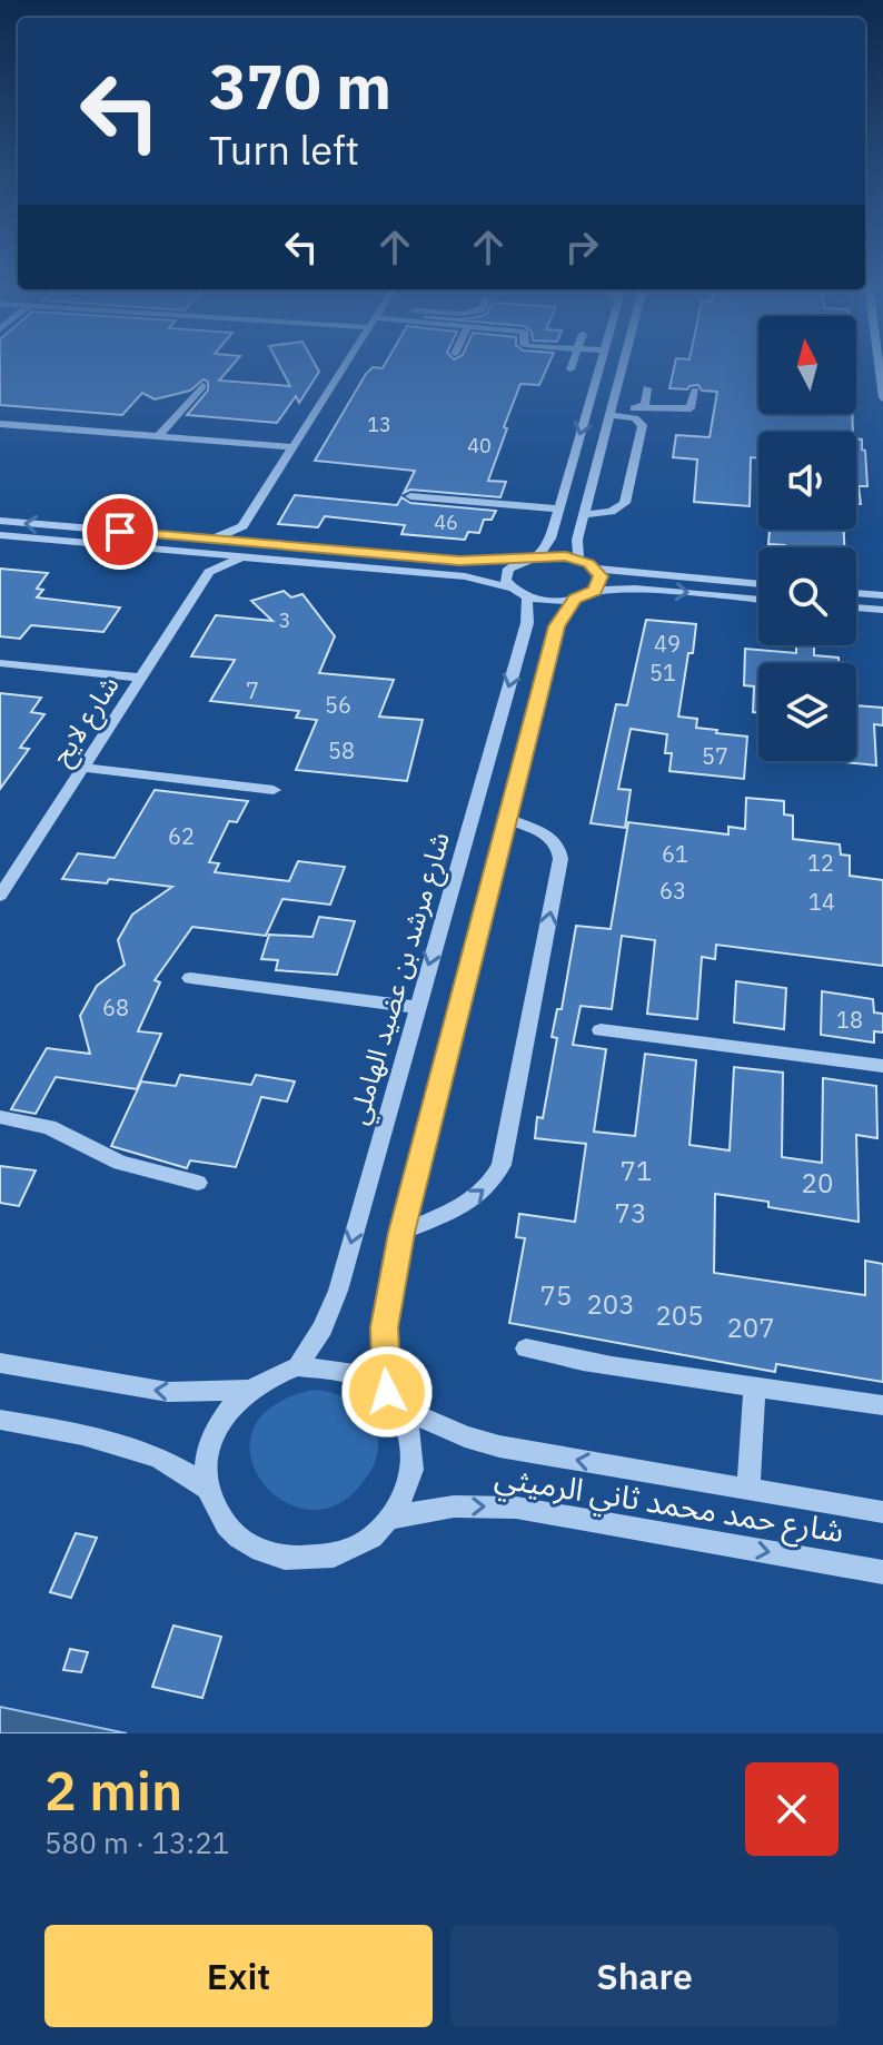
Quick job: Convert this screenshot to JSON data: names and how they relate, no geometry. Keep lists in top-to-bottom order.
{
  "streets": {
    "street": ["شارع لايح", "شارع مرشد بن عضيد الهاملي", "شارع حمد محمد ثاني الرميثي"]
  },
  "crossings": [
    ["شارع مرشد بن عضيد الهاملي", "شارع حمد محمد ثاني الرميثي"]
  ],
  "house_numbers": [
    "13",
    "40",
    "46",
    "3",
    "49",
    "51",
    "7",
    "56",
    "58",
    "57",
    "62",
    "61",
    "12",
    "63",
    "14",
    "68",
    "18",
    "71",
    "20",
    "73",
    "75",
    "203",
    "205",
    "207"
  ],
  "north": "top",
  "page": {
    "turn": ["370 m", "Turn left"],
    "heading": ["2 min", "580 m · 13:21"],
    "buttons": ["Exit", "Share"]
  }
}
